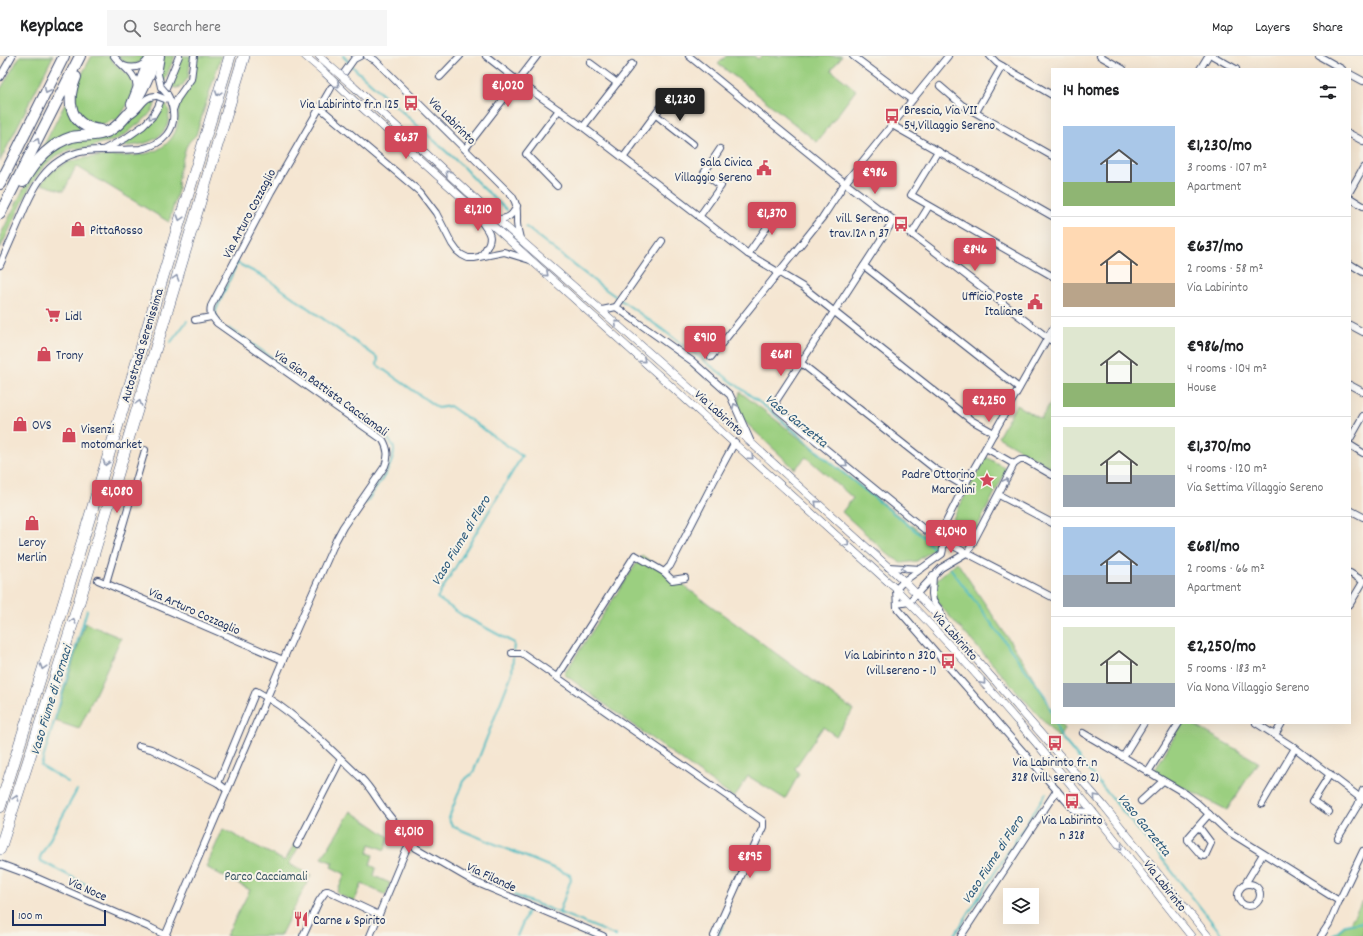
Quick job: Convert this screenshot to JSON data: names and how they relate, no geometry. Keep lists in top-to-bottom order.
{
  "streets": {
    "highway": ["Autostrada Serenissima"],
    "street": [
      "Via Labirinto",
      "Via Arturo Cozzaglio",
      "Via Gian Battista Cacciamali",
      "Via Filande",
      "Via Noce"
    ]
  },
  "crossings": [
    ["Via Arturo Cozzaglio", "Via Gian Battista Cacciamali"],
    ["Via Gian Battista Cacciamali", "Via Filande"],
    ["Via Gian Battista Cacciamali", "Via Noce"]
  ],
  "water": ["Vaso Garzetta", "Vaso Fiume di Flero", "Vaso Fiume di Fornaci"],
  "parks": ["Parco Cacciamali"],
  "places": {
    "bus stop": [
      "Via Labirinto fr.n 125",
      "Brescia, Via VII 54,Villaggio Sereno",
      "vill. Sereno trav.12^ n 37",
      "Via Labirinto n 320 (vill.sereno - 1)",
      "Via Labirinto fr. n 328 (vill. sereno 2)",
      "Via Labirinto n 328"
    ],
    "public building": ["Sala Civica Villaggio Sereno", "Ufficio Poste Italiane"],
    "shop": [
      "PittaRosso",
      "Trony",
      "OVS",
      "Visenzi motomarket",
      "Leroy Merlin"
    ],
    "supermarket": ["Lidl"],
    "place": ["Padre Ottorino Marcolini"],
    "restaurant": ["Carne & Spirito"]
  },
  "scale_bar": "100 m",
  "page": {
    "header": "Keyplace",
    "search": "Search here",
    "nav": ["Map", "Layers", "Share"],
    "heading": "14 homes",
    "price": [
      "€1,020",
      "€1,230",
      "€637",
      "€986",
      "€1,210",
      "€1,370",
      "€846",
      "€910",
      "€681",
      "€2,250",
      "€1,080",
      "€1,040",
      "€1,010",
      "€895"
    ],
    "list": [
      {
        "name": "€1,230/mo",
        "note": "3 rooms · 107 m² · Apartment"
      },
      {
        "name": "€637/mo",
        "note": "2 rooms · 58 m² · Via Labirinto"
      },
      {
        "name": "€986/mo",
        "note": "4 rooms · 104 m² · House"
      },
      {
        "name": "€1,370/mo",
        "note": "4 rooms · 120 m² · Via Settima Villaggio Sereno"
      },
      {
        "name": "€681/mo",
        "note": "2 rooms · 66 m² · Apartment"
      },
      {
        "name": "€2,250/mo",
        "note": "5 rooms · 183 m² · Via Nona Villaggio Sereno"
      }
    ],
    "scale": "100 m"
  }
}
